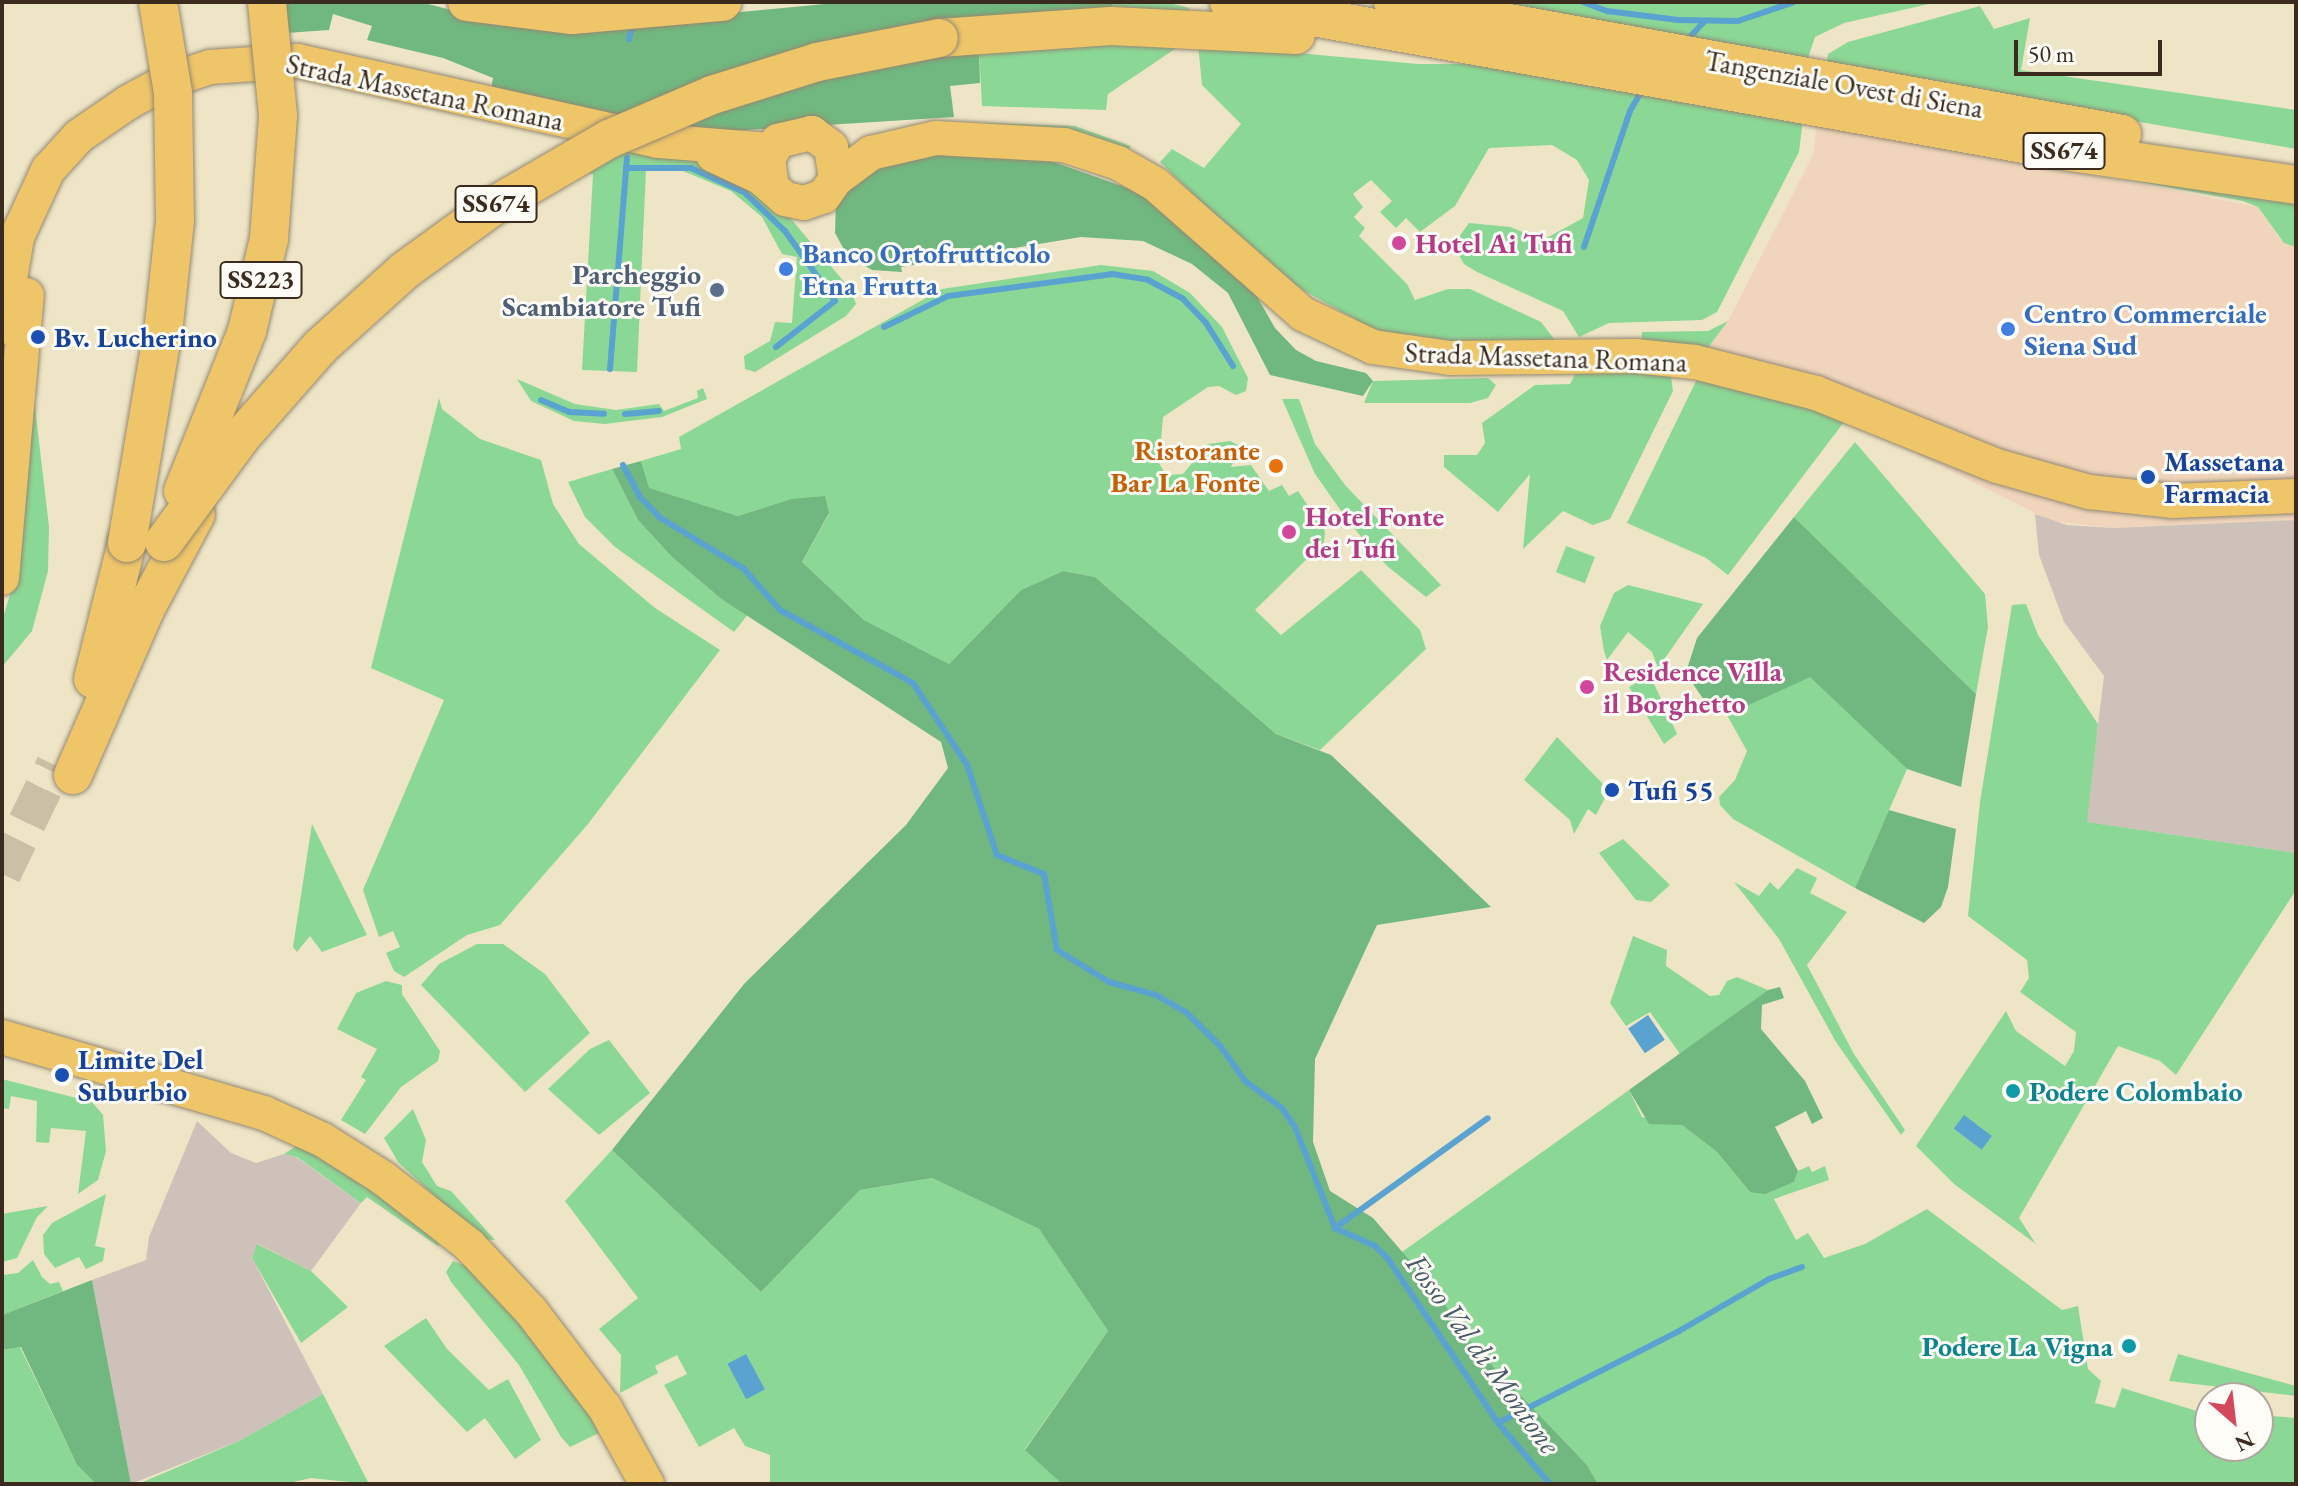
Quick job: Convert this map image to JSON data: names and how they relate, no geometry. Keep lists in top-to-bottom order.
{
  "streets": {
    "highway": ["Tangenziale Ovest di Siena", "SS674", "SS223"],
    "main road": ["Strada Massetana Romana"]
  },
  "crossings": [
    ["Tangenziale Ovest di Siena", "SS674"],
    ["SS674", "SS223"]
  ],
  "water": ["Fosso Val di Montone"],
  "places": [
    "Hotel Ai Tufi",
    "Banco Ortofrutticolo Etna Frutta",
    "Parcheggio Scambiatore Tufi",
    "Centro Commerciale Siena Sud",
    "Bv. Lucherino",
    "Ristorante Bar La Fonte",
    "Massetana Farmacia",
    "Hotel Fonte dei Tufi",
    "Residence Villa il Borghetto",
    "Tufi 55",
    "Limite Del Suburbio",
    "Podere Colombaio",
    "Podere La Vigna"
  ],
  "scale_bar": "50 m",
  "north": "bottom right"
}
